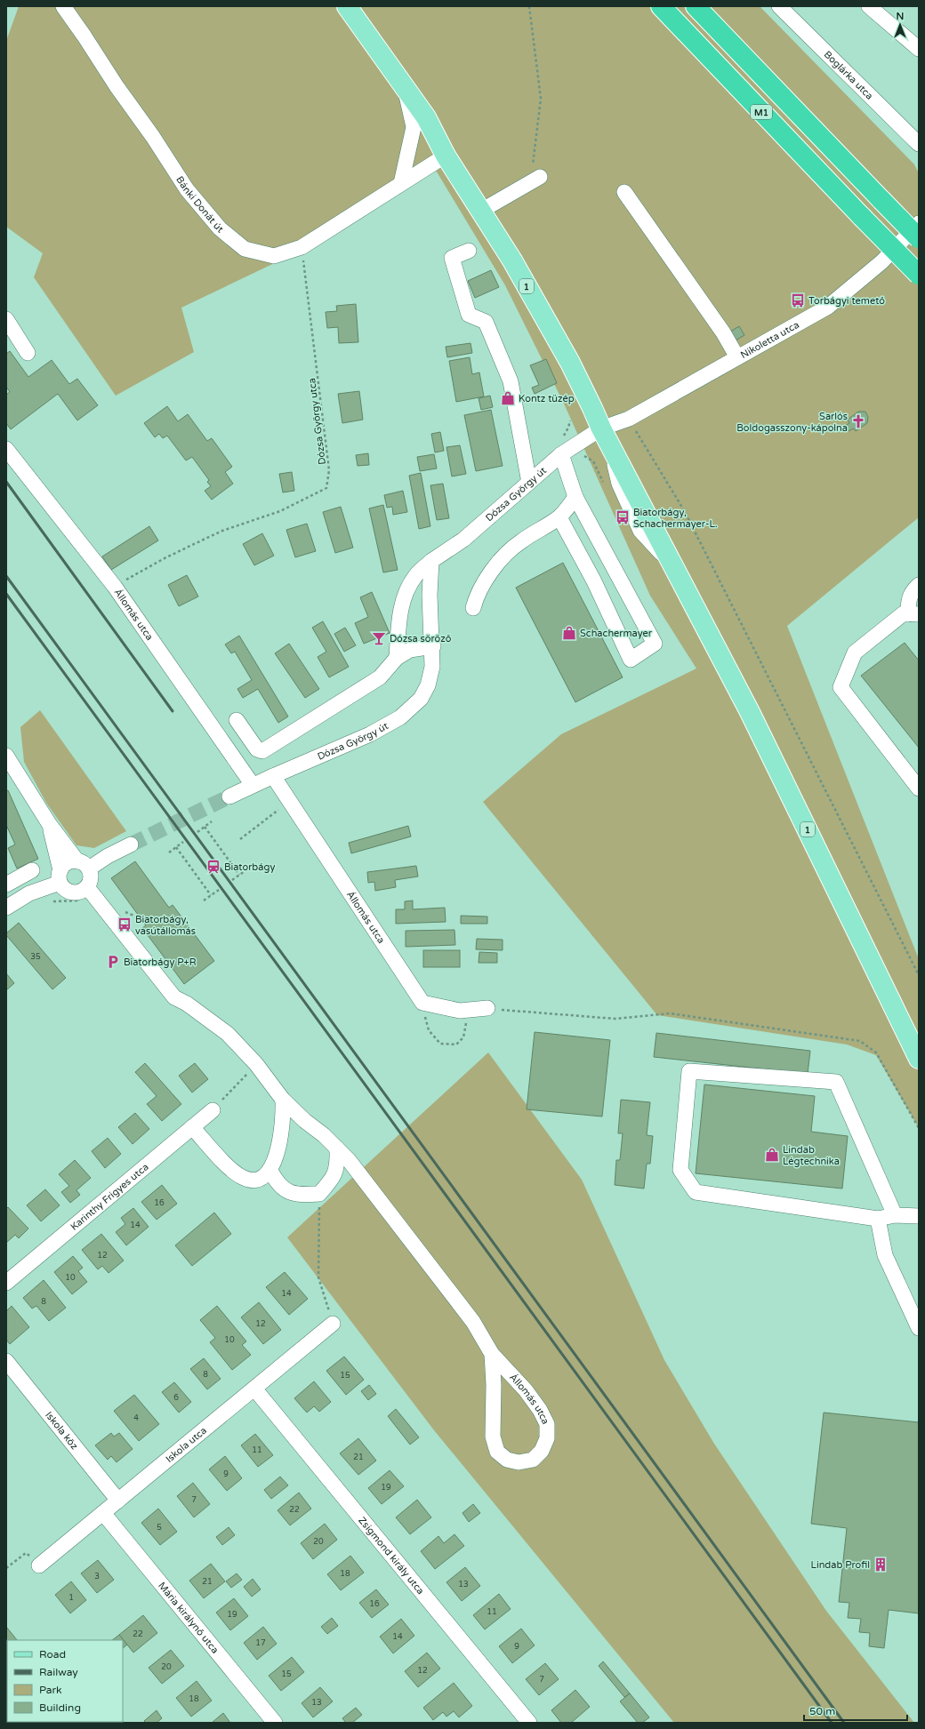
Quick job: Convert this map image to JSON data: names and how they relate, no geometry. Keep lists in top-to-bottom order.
{
  "streets": {
    "highway": ["M1"],
    "main road": ["1"],
    "street": [
      "Boglárka utca",
      "Bánki Donát út",
      "Nikoletta utca",
      "Dózsa György út",
      "Állomás utca",
      "Karinthy Frigyes utca",
      "Iskola köz",
      "Iskola utca",
      "Zsigmond király utca",
      "Mária királynő utca"
    ],
    "path": ["Dózsa György utca"]
  },
  "crossings": [
    ["Bánki Donát út", "1"],
    ["Bánki Donát út", "Dózsa György utca"],
    ["1", "Nikoletta utca"],
    ["1", "Dózsa György út"],
    ["Nikoletta utca", "Dózsa György út"],
    ["Dózsa György utca", "Állomás utca"],
    ["Dózsa György út", "Állomás utca"],
    ["Iskola köz", "Iskola utca"],
    ["Iskola utca", "Zsigmond király utca"],
    ["Iskola utca", "Mária királynő utca"]
  ],
  "places": {
    "bus stop": ["Torbágyi temető", "Biatorbágy, Schachermayer-L.", "Biatorbágy, vasútállomás"],
    "shop": ["Kontz tüzép", "Schachermayer", "Lindab Légtechnika"],
    "church": ["Sarlós Boldogasszony-kápolna"],
    "bar": ["Dózsa söröző"],
    "station": ["Biatorbágy"],
    "parking": ["Biatorbágy P+R"],
    "building": ["Lindab Profil"]
  },
  "house_numbers": [
    "35",
    "16",
    "14",
    "12",
    "10",
    "14",
    "8",
    "12",
    "10",
    "8",
    "15",
    "6",
    "4",
    "11",
    "21",
    "9",
    "19",
    "7",
    "22",
    "5",
    "20",
    "18",
    "3",
    "21",
    "13",
    "1",
    "16",
    "11",
    "19",
    "22",
    "14",
    "17",
    "9",
    "20",
    "12",
    "15",
    "7",
    "18",
    "13"
  ],
  "legend": [
    "Road",
    "Railway",
    "Park",
    "Building"
  ],
  "scale_bar": "50 m",
  "north": "top"
}
